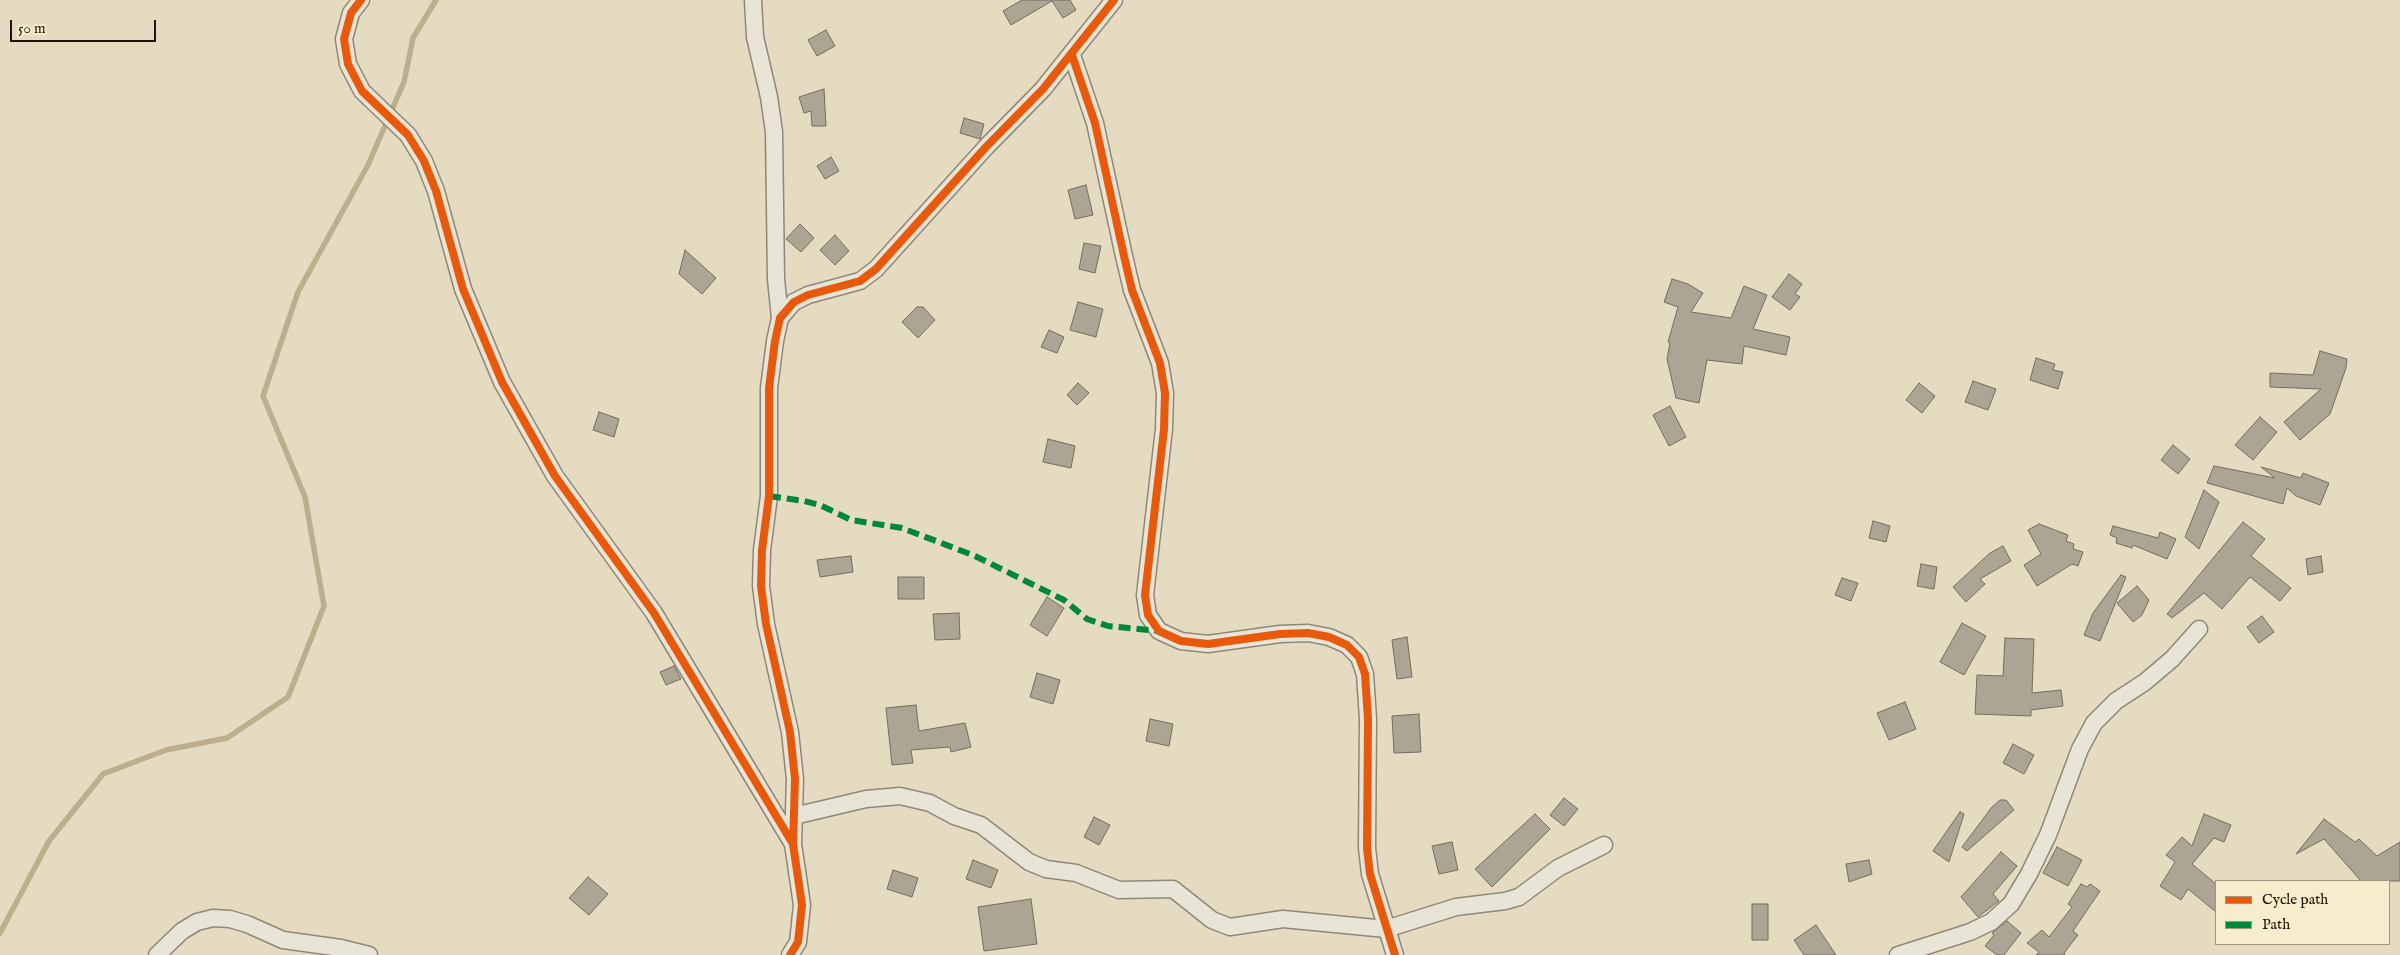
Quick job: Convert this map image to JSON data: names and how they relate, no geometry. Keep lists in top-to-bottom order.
{
  "legend": ["Cycle path", "Path"],
  "scale_bar": "50 m"
}
